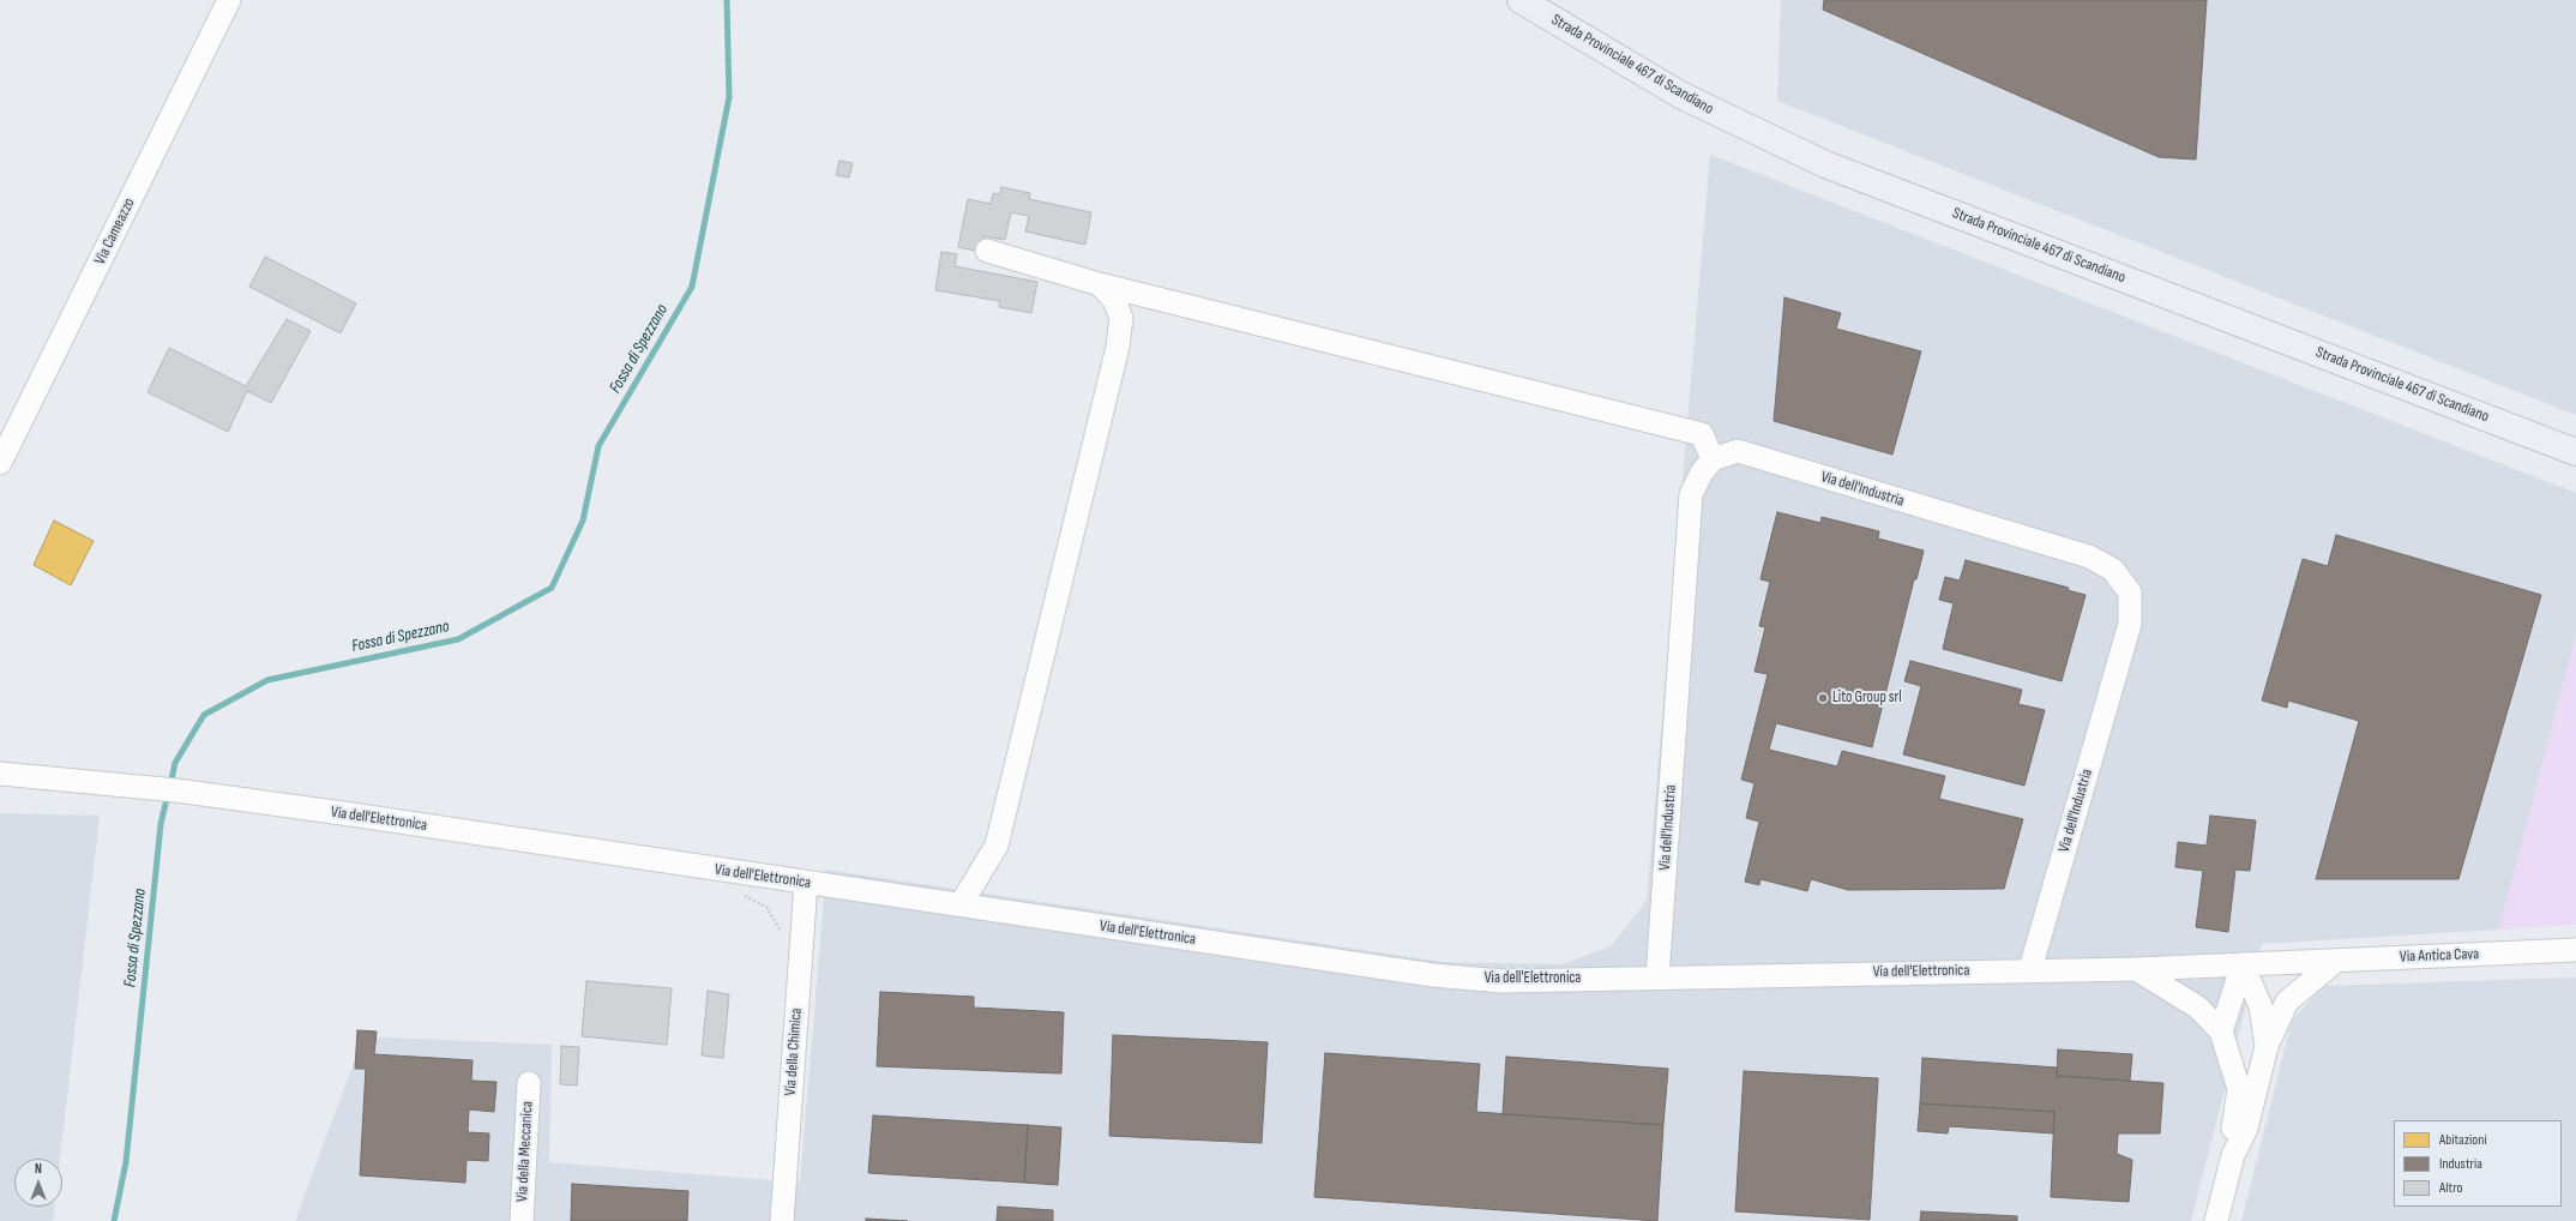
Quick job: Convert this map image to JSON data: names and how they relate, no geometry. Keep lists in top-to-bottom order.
{
  "streets": {
    "highway": ["Strada Provinciale 467 di Scandiano"],
    "street": [
      "Via Cameazzo",
      "Via dell'Industria",
      "Via dell'Elettronica",
      "Via Antica Cava",
      "Via della Chimica",
      "Via della Meccanica"
    ]
  },
  "crossings": [
    ["Via dell'Industria", "Via dell'Elettronica"],
    ["Via dell'Elettronica", "Via Antica Cava"],
    ["Via dell'Elettronica", "Via della Chimica"]
  ],
  "water": ["Fossa di Spezzano"],
  "places": ["Lito Group srl"],
  "legend": ["Abitazioni", "Industria", "Altro"],
  "north": "top"
}
